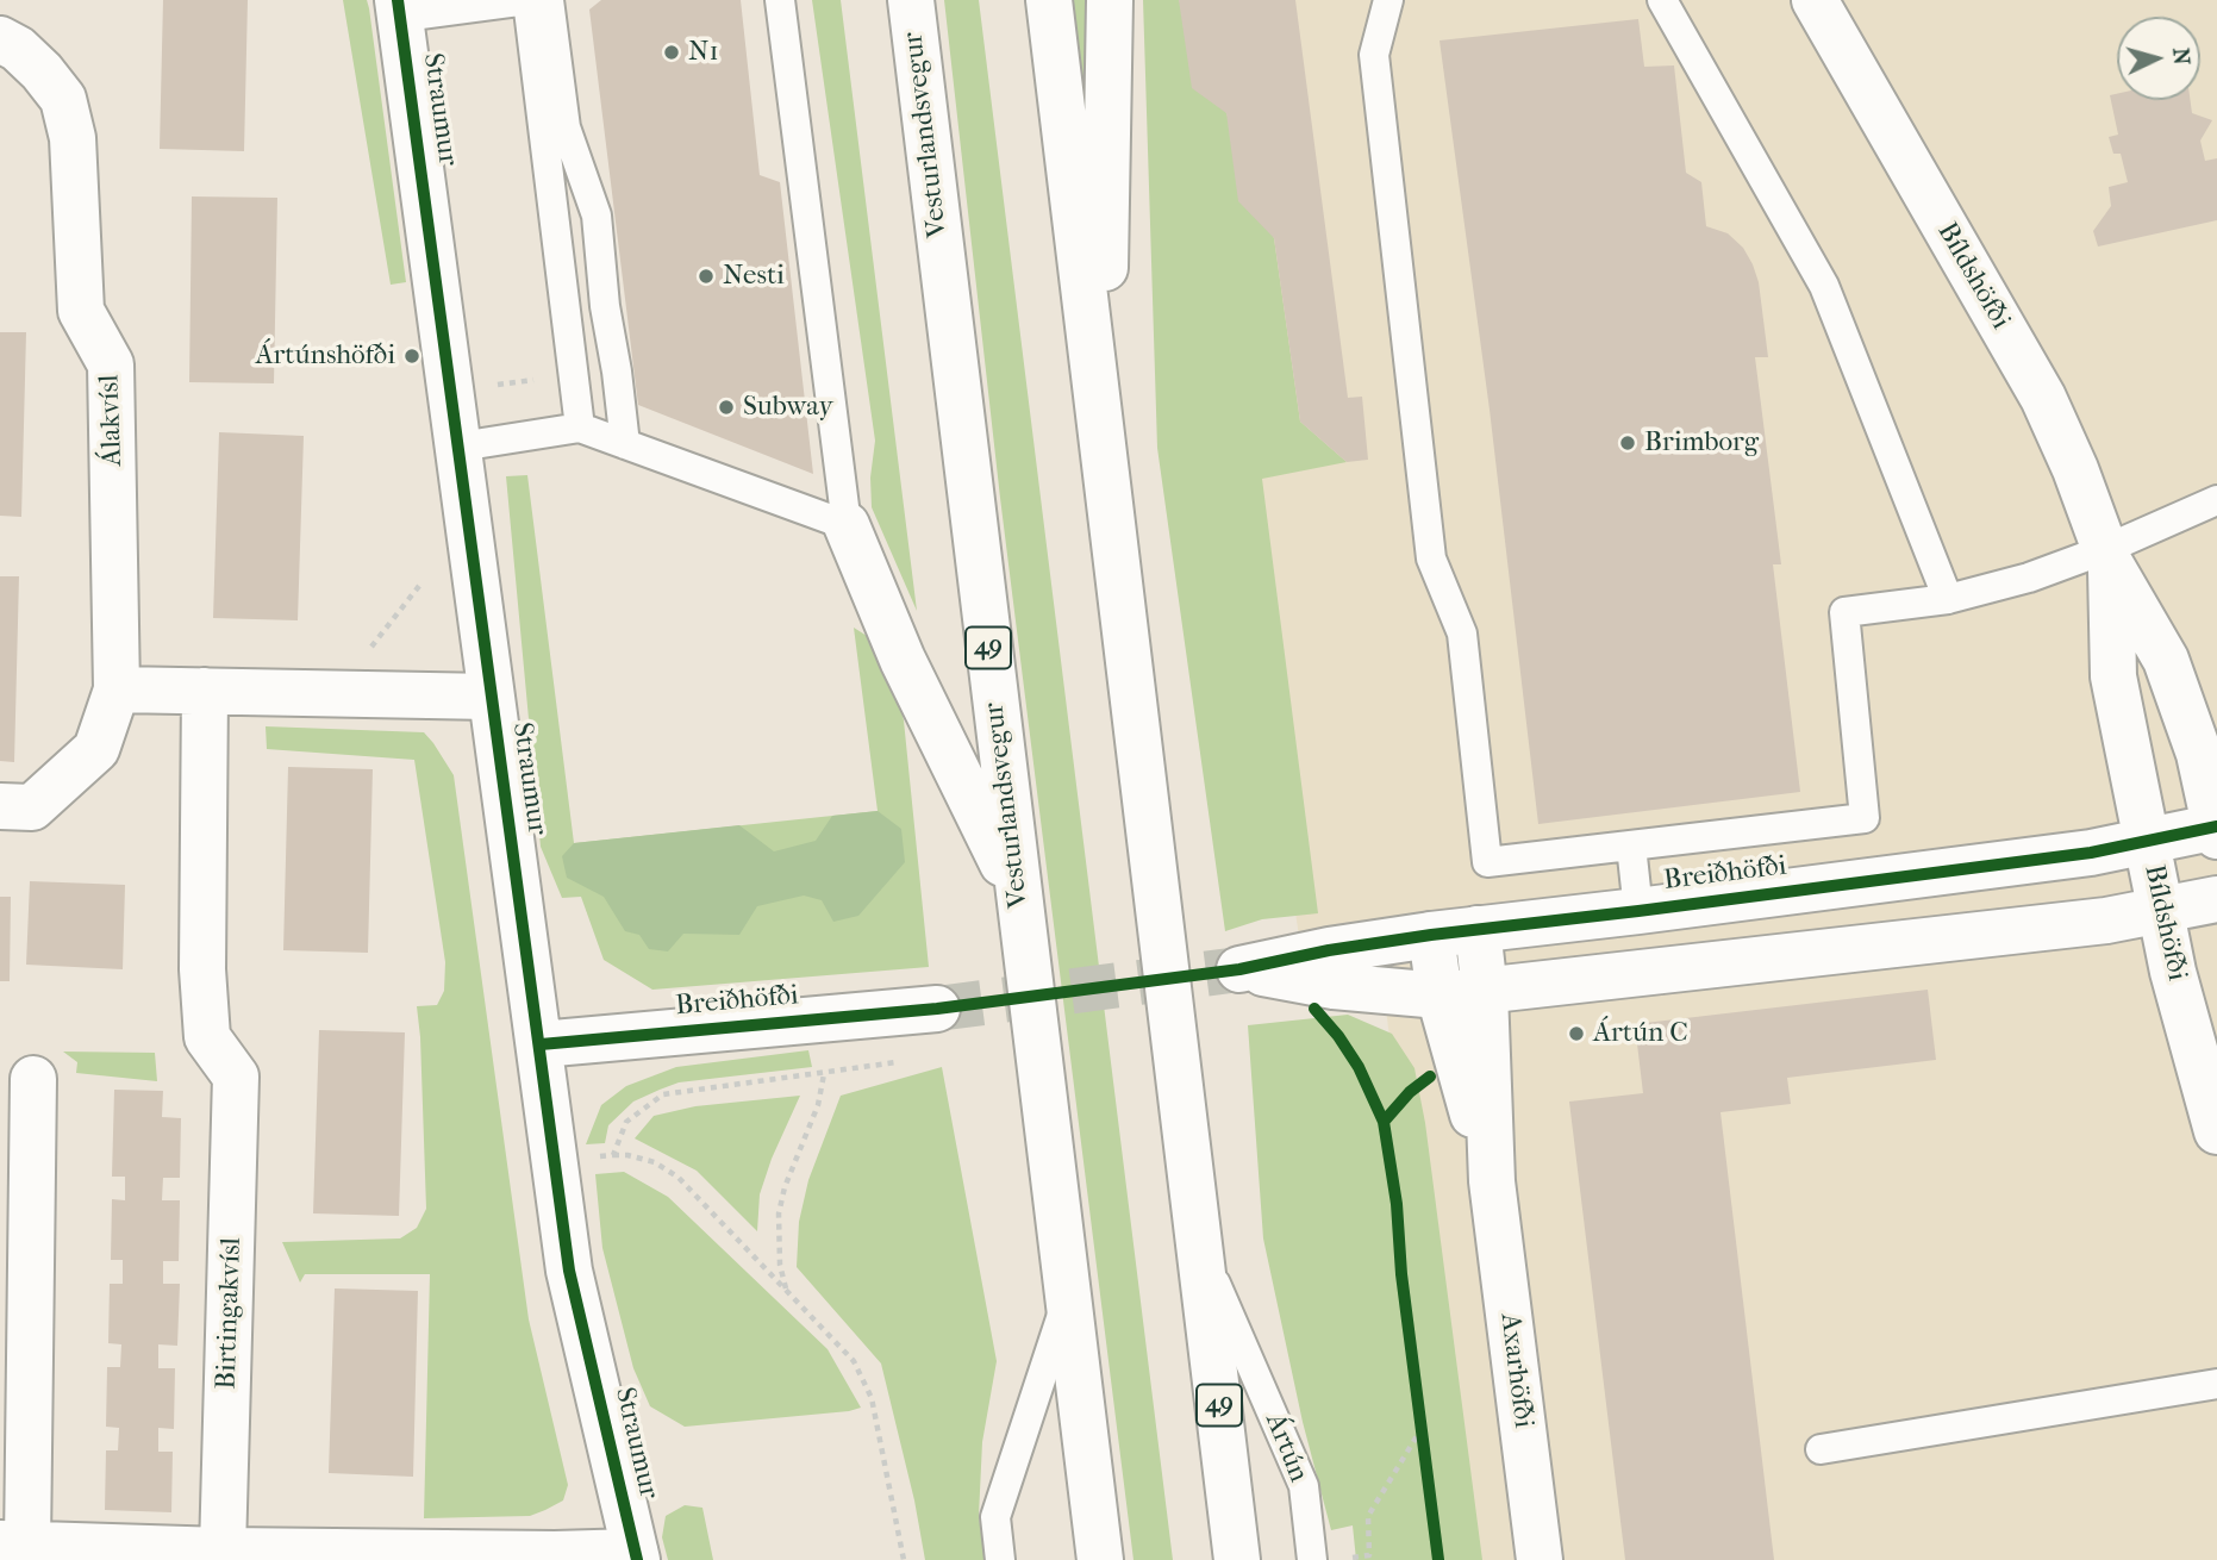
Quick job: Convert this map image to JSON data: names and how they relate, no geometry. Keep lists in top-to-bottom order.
{
  "streets": {
    "main road": [
      "Straumur",
      "Vesturlandsvegur",
      "Bíldshöfði",
      "Álakvísl",
      "49",
      "Breiðhöfði",
      "Birtingakvísl",
      "Axarhöfði"
    ],
    "lane": ["Ártún"]
  },
  "crossings": [
    ["Straumur", "Breiðhöfði"],
    ["Bíldshöfði", "Breiðhöfði"],
    ["49", "Ártún"],
    ["Breiðhöfði", "Axarhöfði"]
  ],
  "places": [
    "N1",
    "Nesti",
    "Ártúnshöfði",
    "Subway",
    "Brimborg",
    "Ártún C"
  ],
  "north": "right"
}
